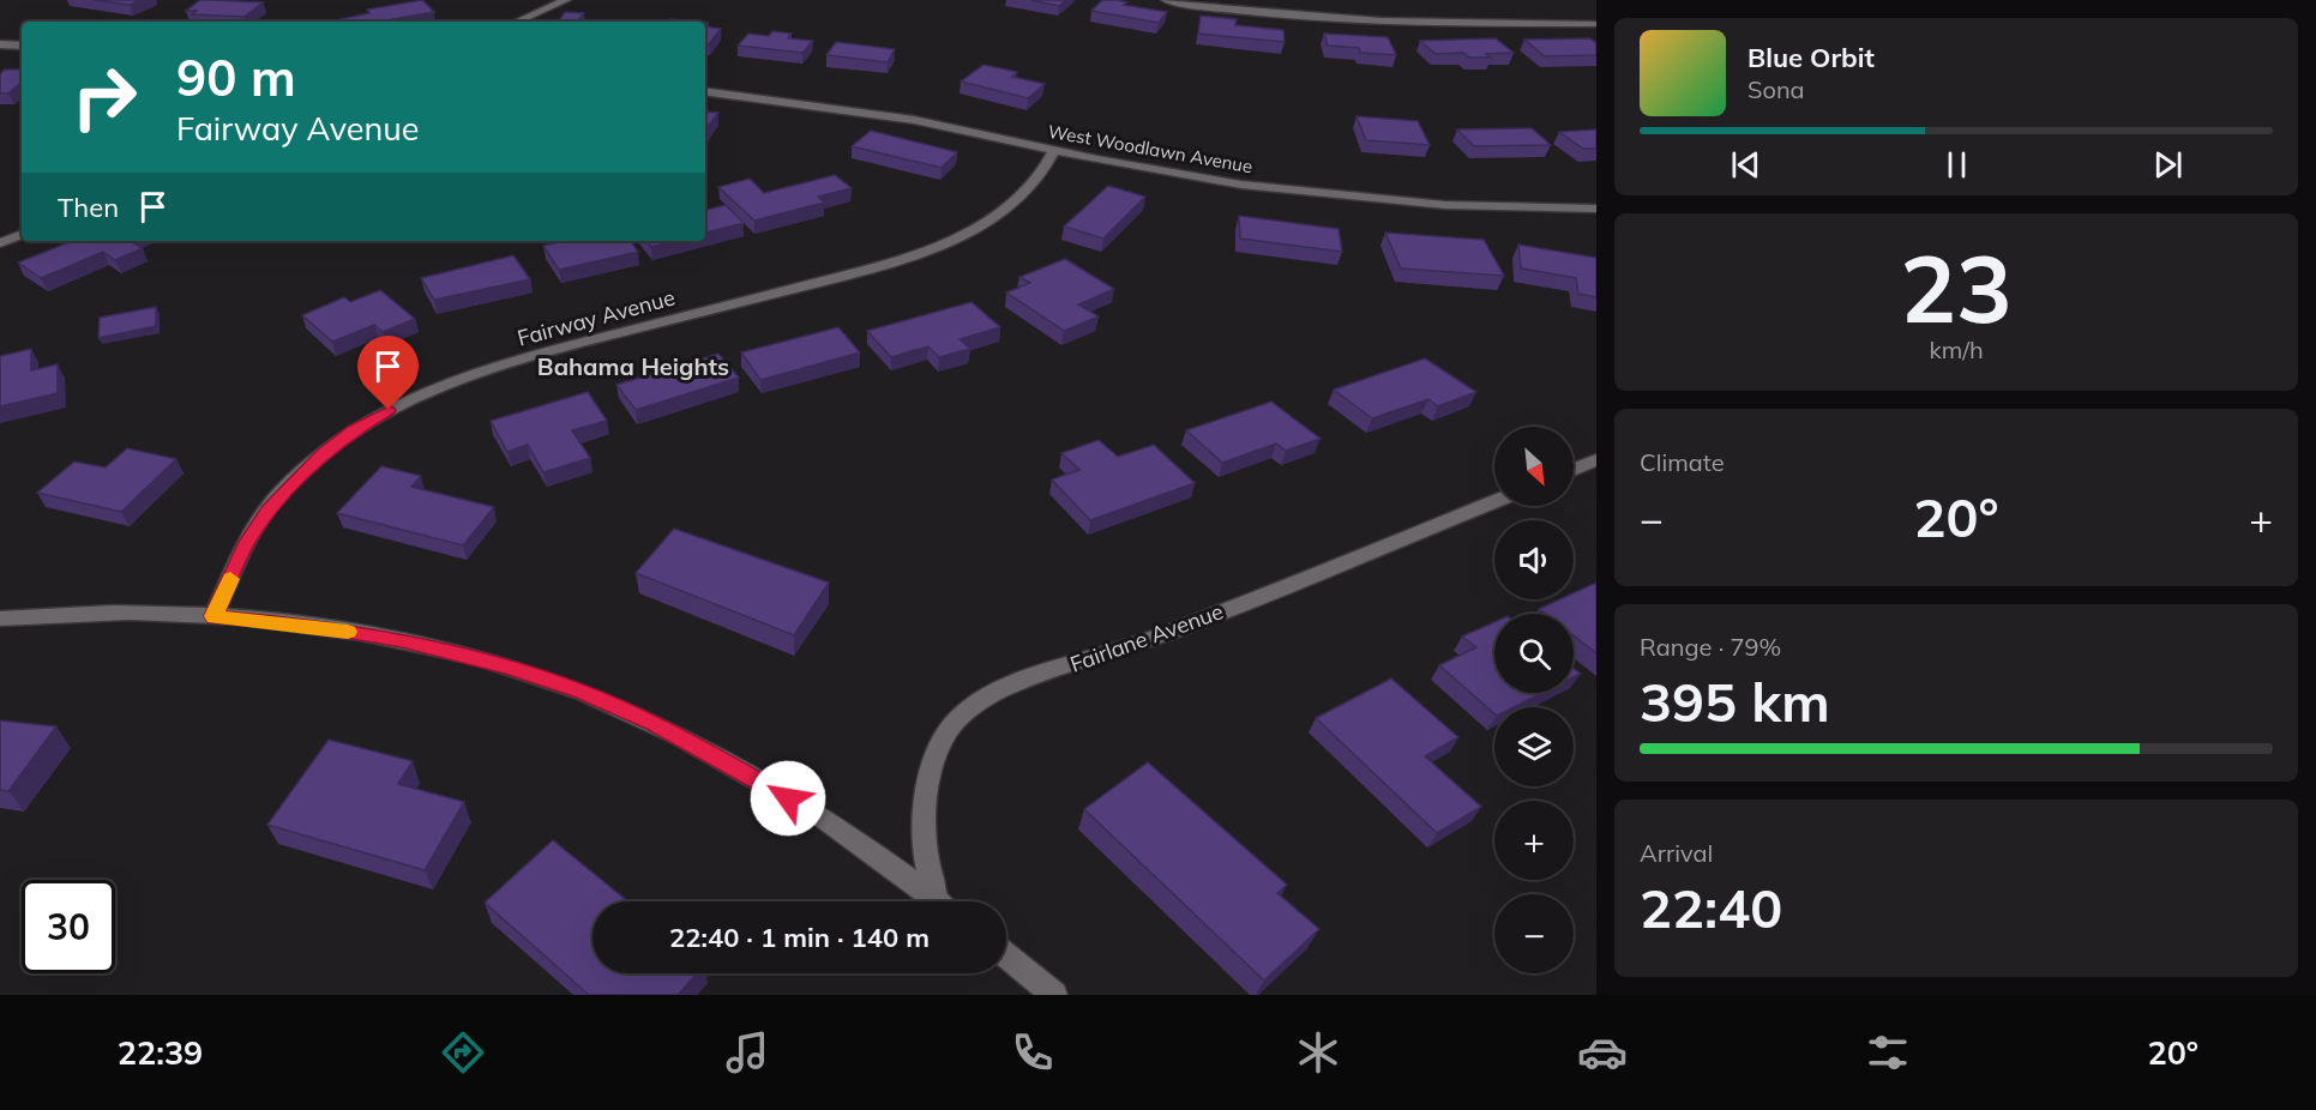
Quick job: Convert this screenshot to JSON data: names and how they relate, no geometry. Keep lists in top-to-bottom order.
{
  "streets": {
    "street": ["West Woodlawn Avenue", "Fairway Avenue", "Fairlane Avenue"]
  },
  "crossings": [
    ["West Woodlawn Avenue", "Fairway Avenue"]
  ],
  "districts": ["Bahama Heights"],
  "north": "bottom right",
  "page": {
    "turn": ["90 m", "Fairway Avenue"],
    "song": ["Blue Orbit", "Sona"],
    "then": "Then",
    "tile": [
      ["23", "km/h"],
      "Climate",
      ["Range · 79%", "395 km"],
      ["Arrival", "22:40"]
    ],
    "map_buttons": ["+", "−"],
    "heat": ["−", "20°", "+"],
    "limit": "30",
    "trip": "22:40 · 1 min · 140 m",
    "tabs": ["22:39", "20°"]
  }
}
